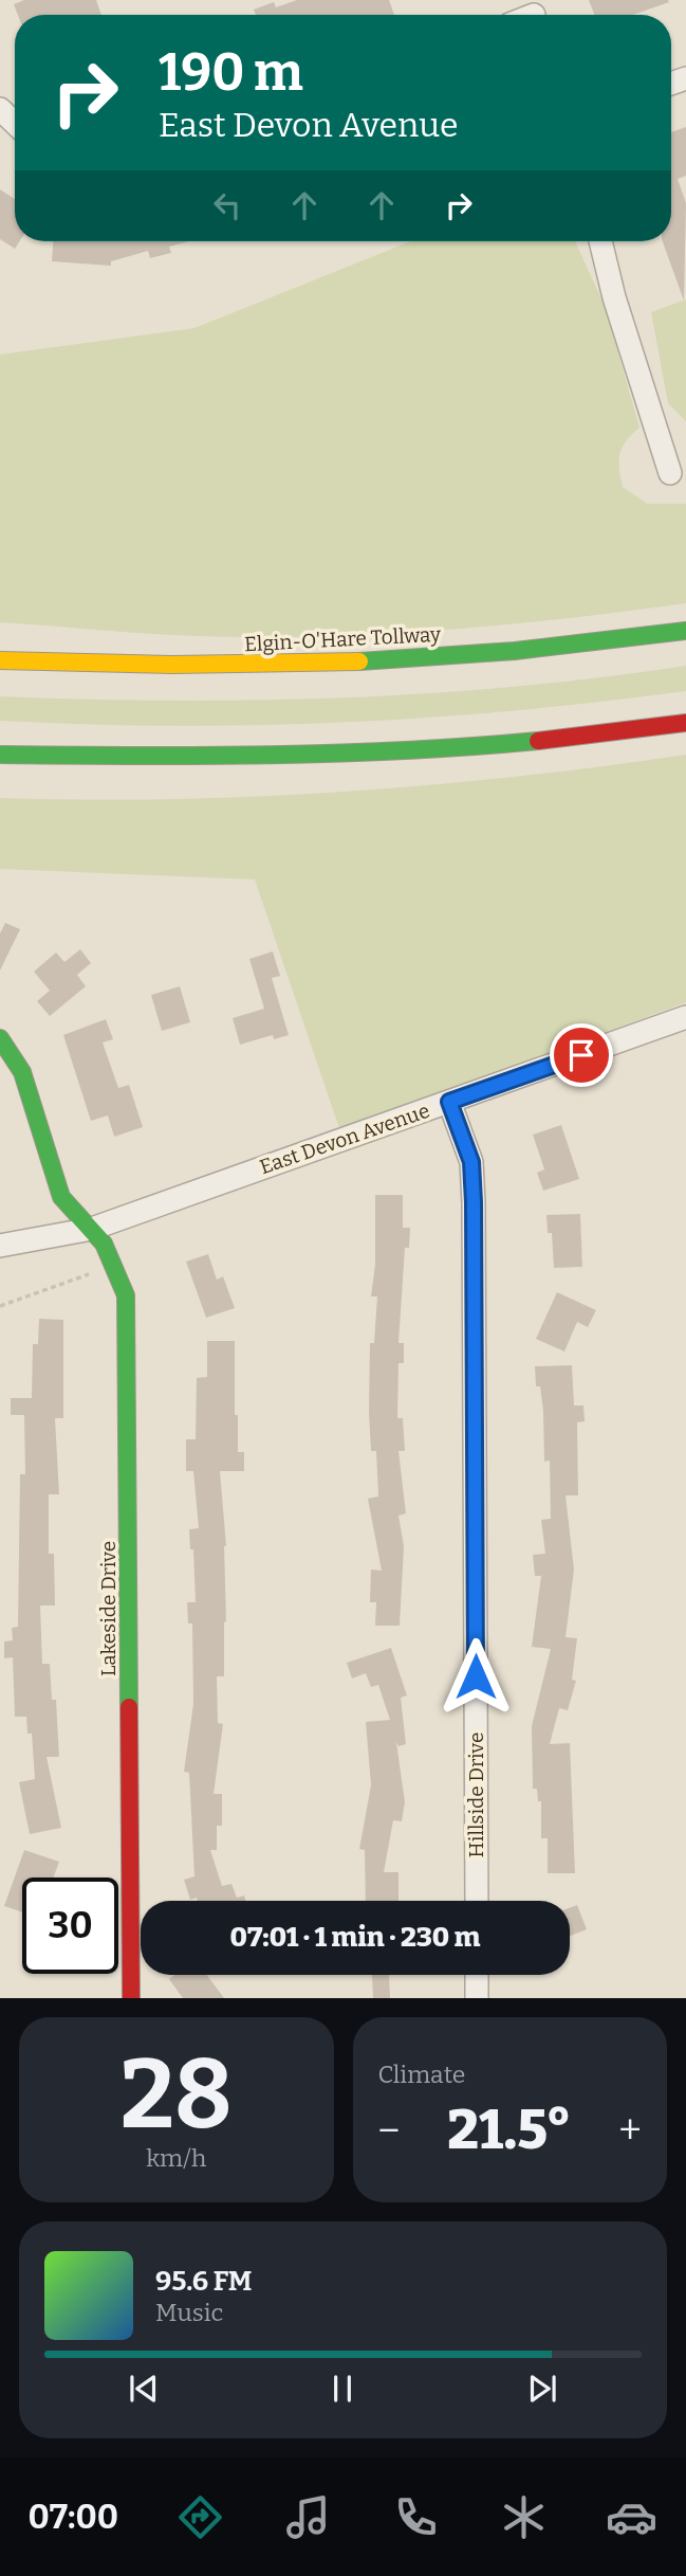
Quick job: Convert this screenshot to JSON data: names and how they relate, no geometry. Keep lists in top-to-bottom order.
{
  "streets": {
    "main road": ["Elgin-O'Hare Tollway", "Lakeside Drive"],
    "street": ["East Devon Avenue", "Hillside Drive"]
  },
  "crossings": [
    ["East Devon Avenue", "Lakeside Drive"],
    ["East Devon Avenue", "Hillside Drive"]
  ],
  "page": {
    "turn": ["190 m", "East Devon Avenue"],
    "limit": "30",
    "trip": "07:01 · 1 min · 230 m",
    "tile": [
      ["28", "km/h"],
      "Climate"
    ],
    "heat": ["−", "21.5°", "+"],
    "song": ["95.6 FM", "Music"],
    "tabs": "07:00"
  }
}
